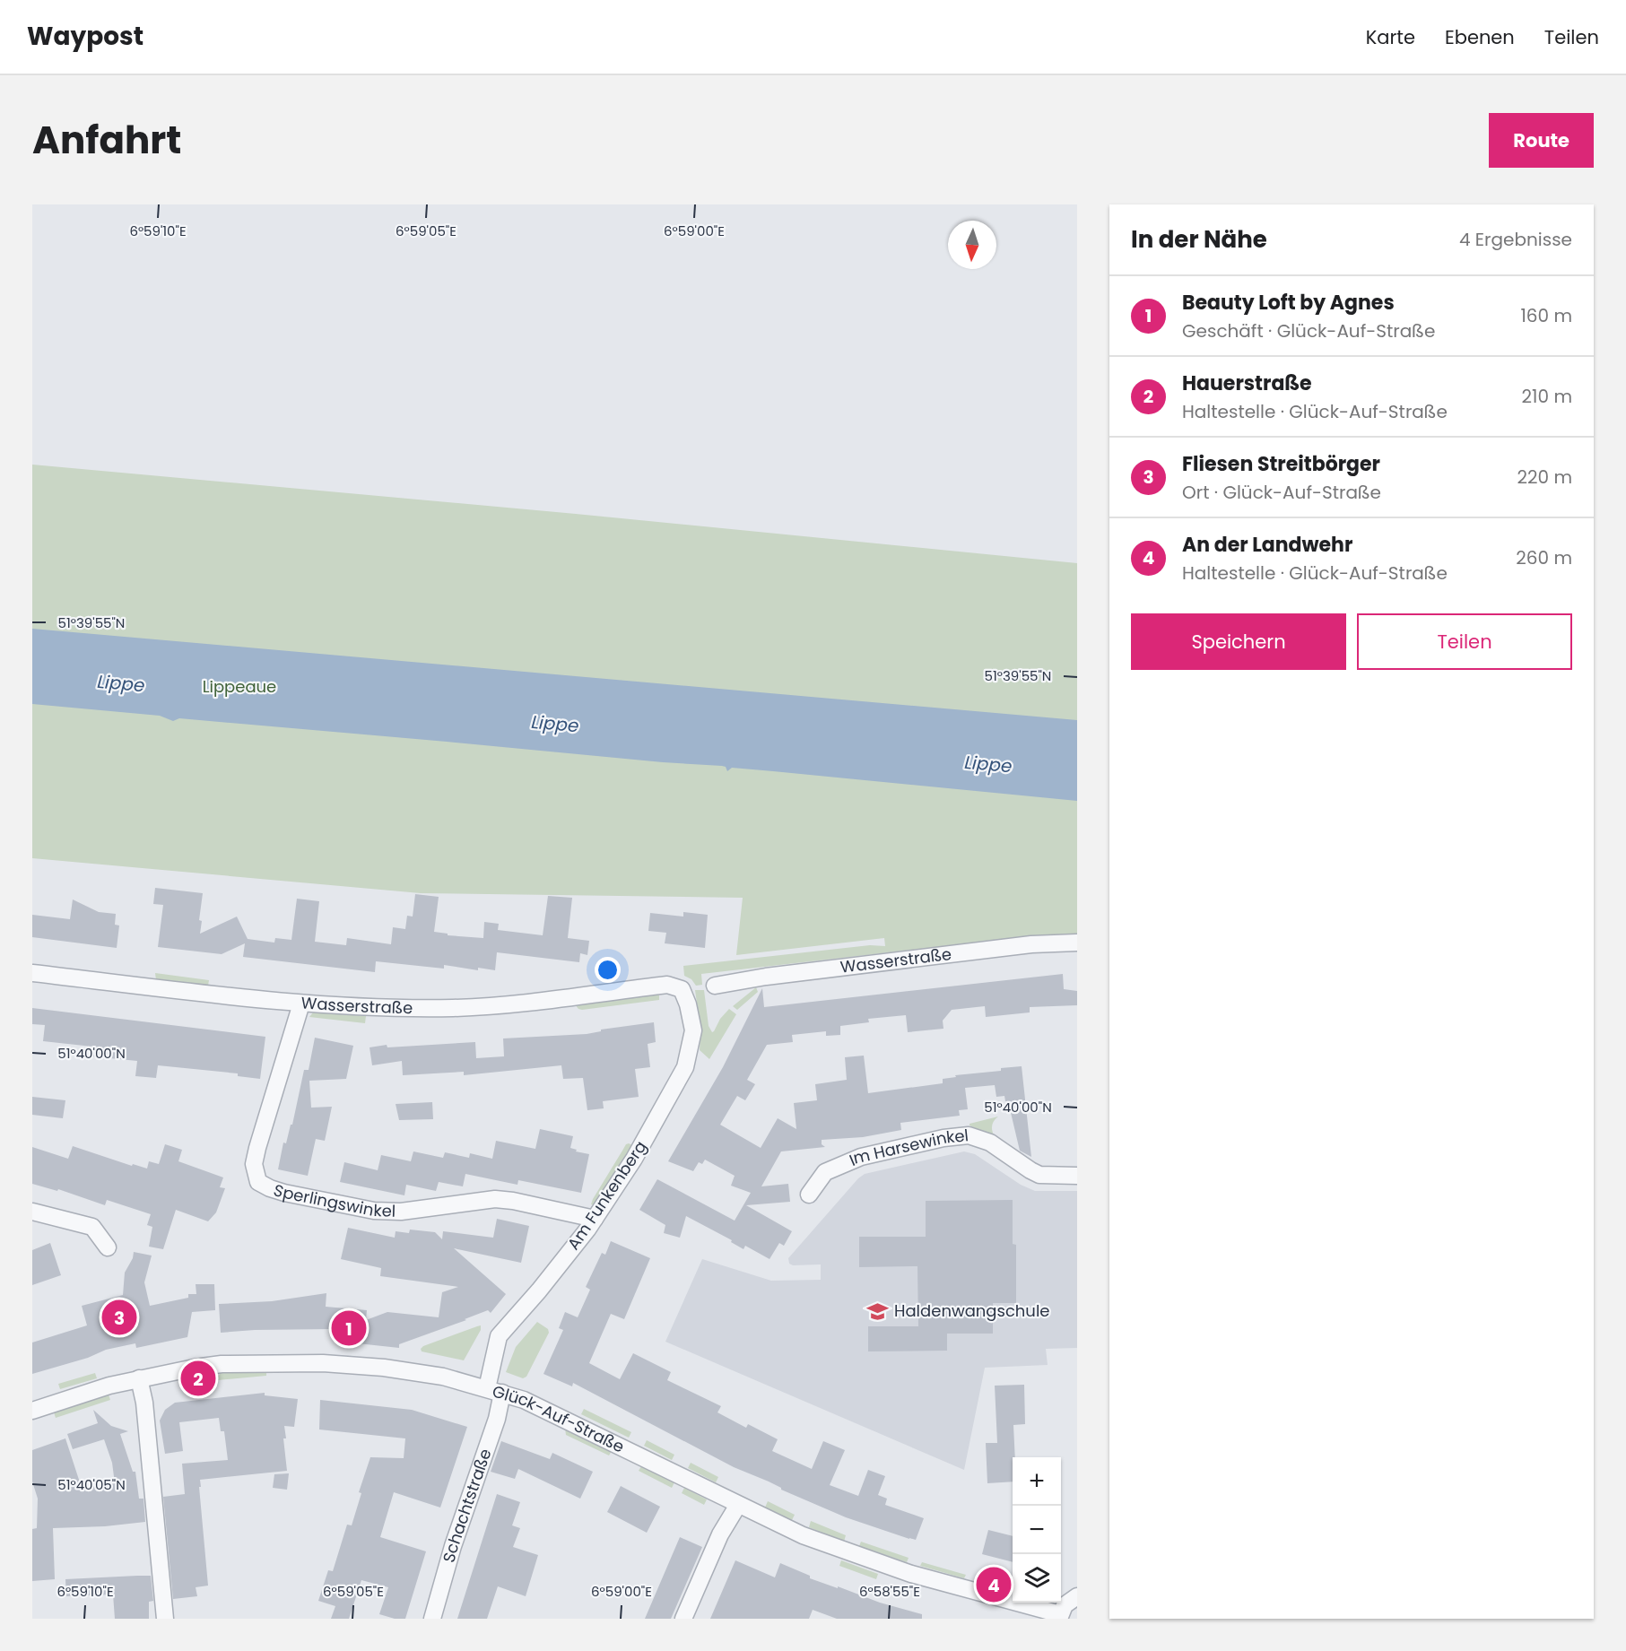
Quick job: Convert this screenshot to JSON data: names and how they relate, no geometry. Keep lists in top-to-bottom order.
{
  "streets": {
    "street": [
      "Wasserstraße",
      "Im Harsewinkel",
      "Am Funkenberg",
      "Sperlingswinkel",
      "Glück-Auf-Straße",
      "Schachtstraße"
    ]
  },
  "crossings": [
    ["Wasserstraße", "Am Funkenberg"],
    ["Wasserstraße", "Sperlingswinkel"],
    ["Am Funkenberg", "Sperlingswinkel"],
    ["Am Funkenberg", "Glück-Auf-Straße"],
    ["Am Funkenberg", "Schachtstraße"],
    ["Glück-Auf-Straße", "Schachtstraße"]
  ],
  "water": ["Lippe"],
  "parks": ["Lippeaue"],
  "places": {
    "school or university": ["Haldenwangschule"]
  },
  "north": "bottom",
  "page": {
    "header": "Waypost",
    "nav": ["Karte", "Ebenen", "Teilen"],
    "title": "Anfahrt",
    "buttons": [
      "Route",
      ["Speichern", "Teilen"]
    ],
    "heading": ["In der Nähe", "4 Ergebnisse"],
    "list": [
      {
        "mark": "1",
        "name": "Beauty Loft by Agnes",
        "note": "Geschäft · Glück-Auf-Straße",
        "value": "160 m"
      },
      {
        "mark": "2",
        "name": "Hauerstraße",
        "note": "Haltestelle · Glück-Auf-Straße",
        "value": "210 m"
      },
      {
        "mark": "3",
        "name": "Fliesen Streitbörger",
        "note": "Ort · Glück-Auf-Straße",
        "value": "220 m"
      },
      {
        "mark": "4",
        "name": "An der Landwehr",
        "note": "Haltestelle · Glück-Auf-Straße",
        "value": "260 m"
      }
    ],
    "pins": [
      "3",
      "1",
      "2",
      "4"
    ],
    "map_buttons": ["+", "−"]
  },
  "coordinates": [
    "6°59'10\"E",
    "6°59'05\"E",
    "6°59'00\"E",
    "51°39'55\"N",
    "51°40'00\"N",
    "51°40'05\"N",
    "6°58'55\"E"
  ]
}
